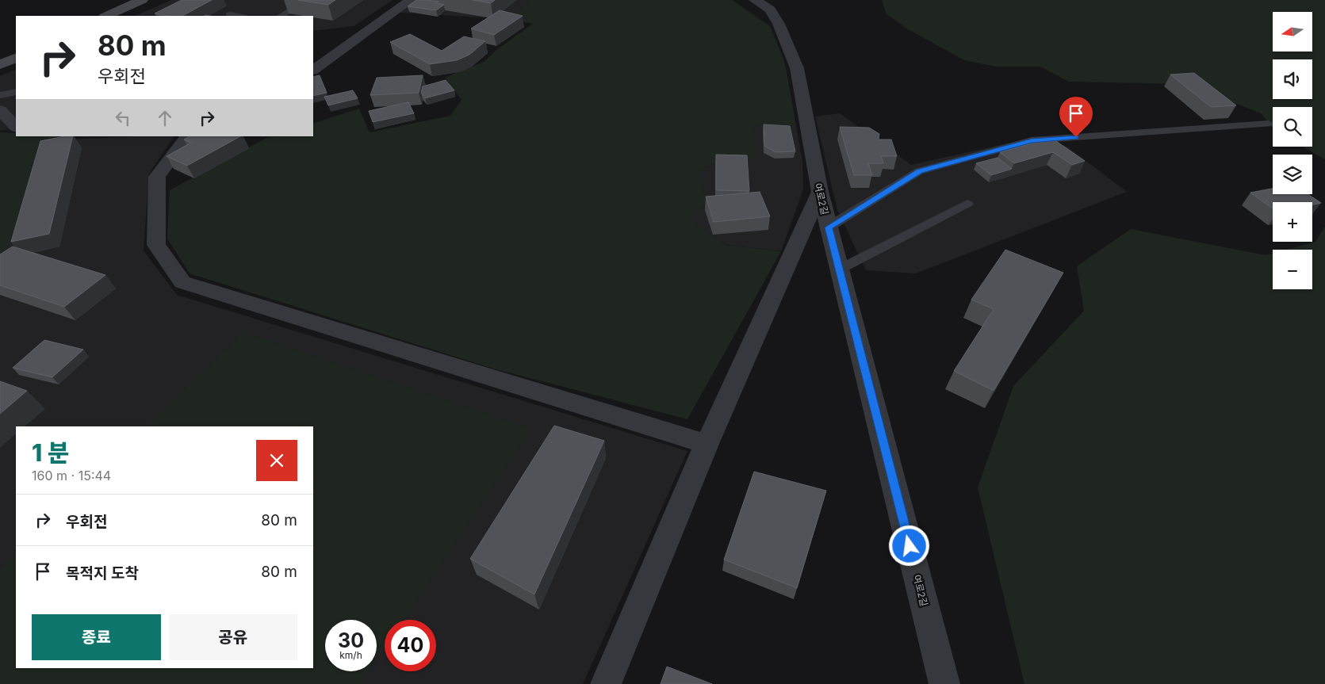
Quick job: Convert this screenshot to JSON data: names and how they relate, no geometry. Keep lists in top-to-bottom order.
{
  "streets": {
    "street": ["여로2길"]
  },
  "north": "left",
  "page": {
    "map_buttons": ["+", "−"],
    "turn": ["80 m", "우회전"],
    "heading": ["1 분", "160 m · 15:44"],
    "list": [
      {
        "name": "우회전",
        "value": "80 m"
      },
      {
        "name": "목적지 도착",
        "value": "80 m"
      }
    ],
    "buttons": ["종료", "공유"],
    "speed": "30 km/h",
    "limit": "40"
  }
}
